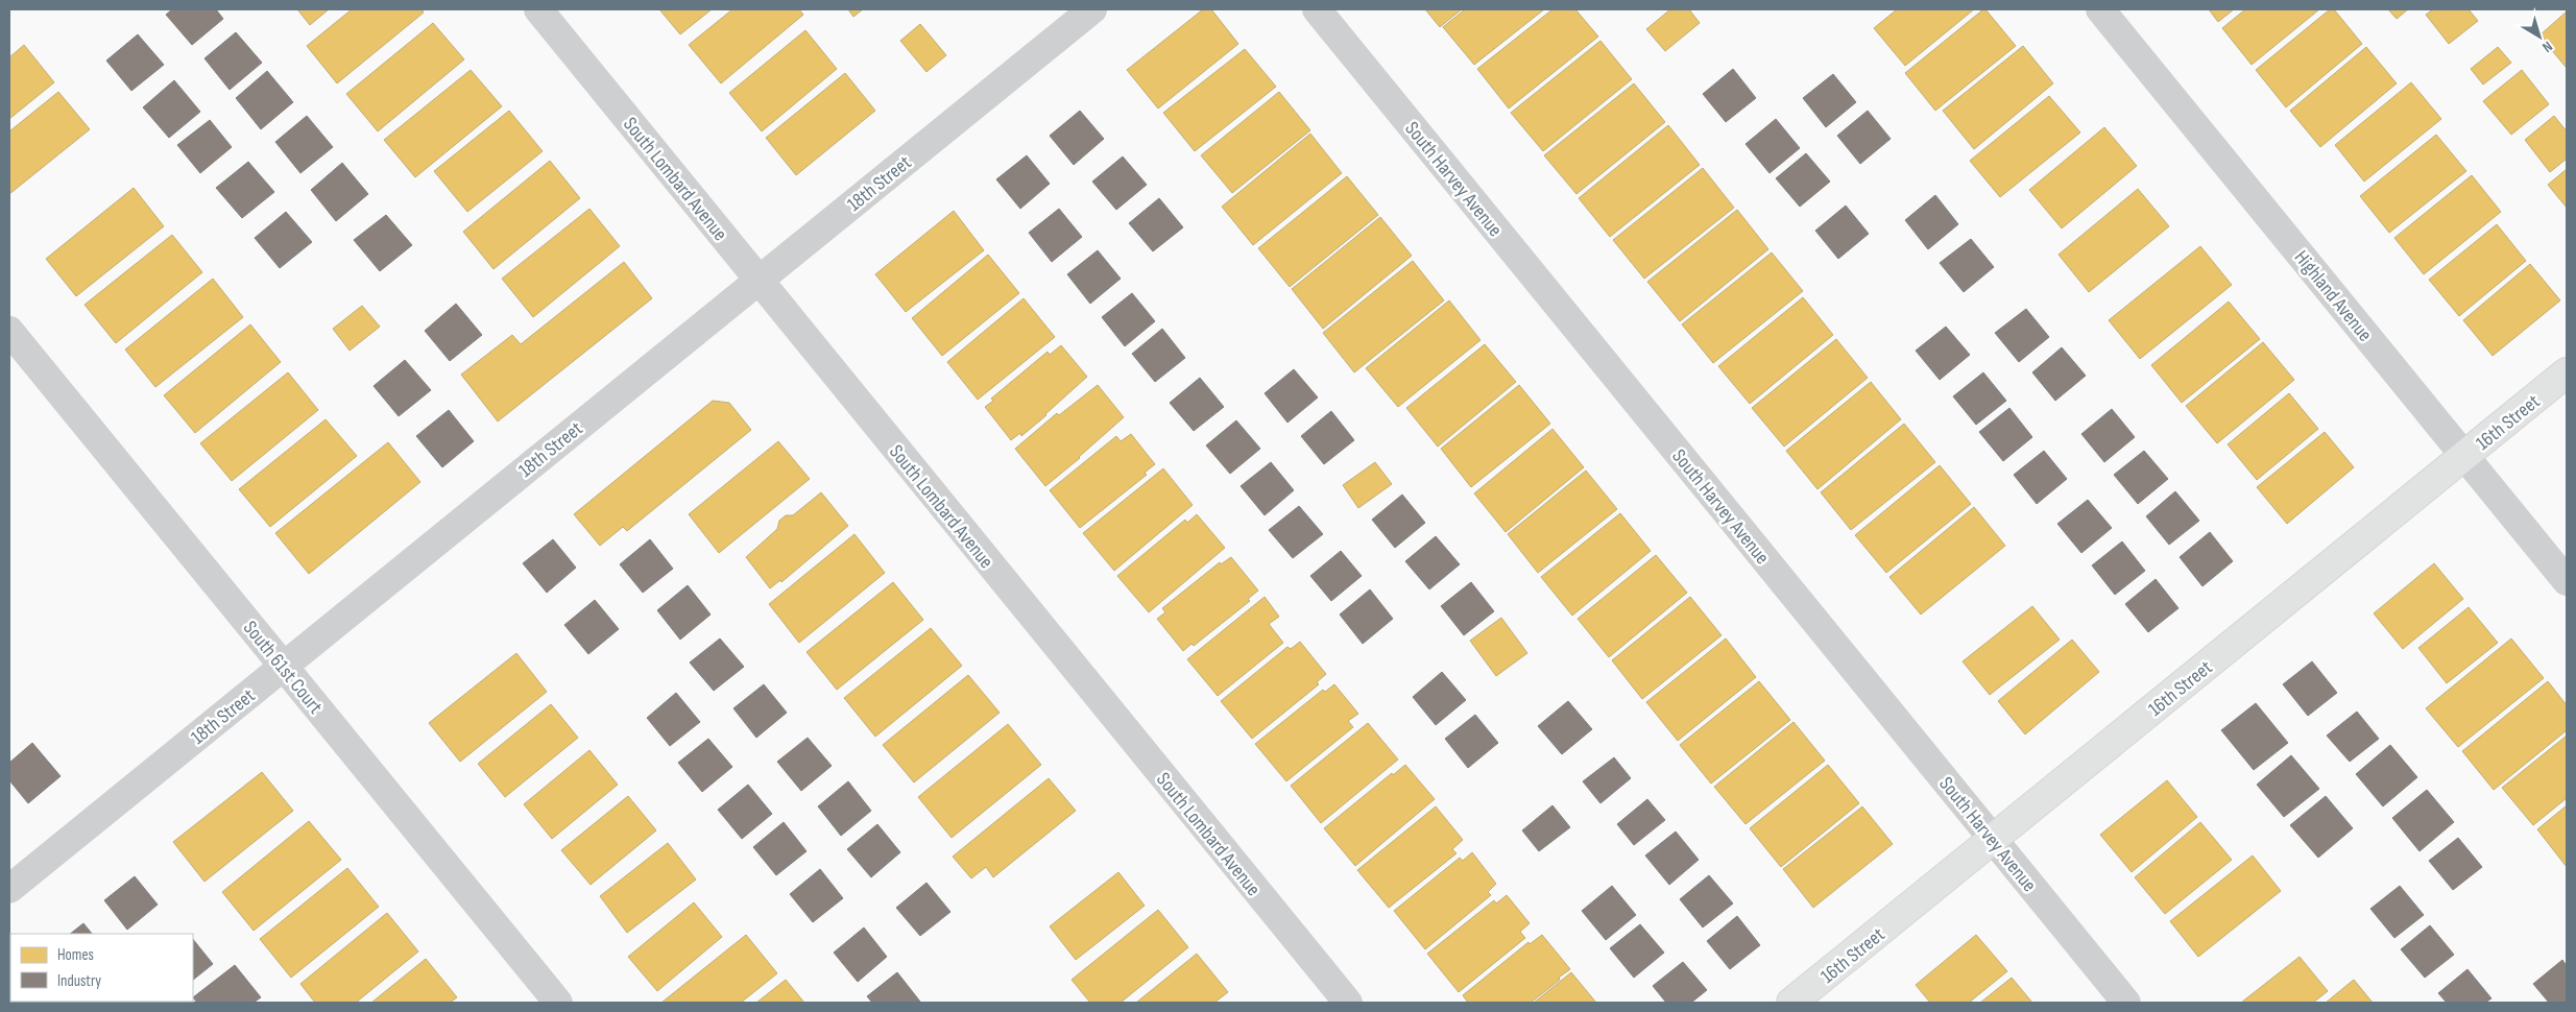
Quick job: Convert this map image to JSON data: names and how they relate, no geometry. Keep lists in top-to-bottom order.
{
  "streets": {
    "street": [
      "South Lombard Avenue",
      "South Harvey Avenue",
      "18th Street",
      "Highland Avenue",
      "16th Street",
      "South 61st Court"
    ]
  },
  "crossings": [
    ["South Lombard Avenue", "18th Street"],
    ["South Harvey Avenue", "16th Street"],
    ["18th Street", "South 61st Court"],
    ["Highland Avenue", "16th Street"]
  ],
  "legend": ["Homes", "Industry"],
  "north": "bottom right"
}
